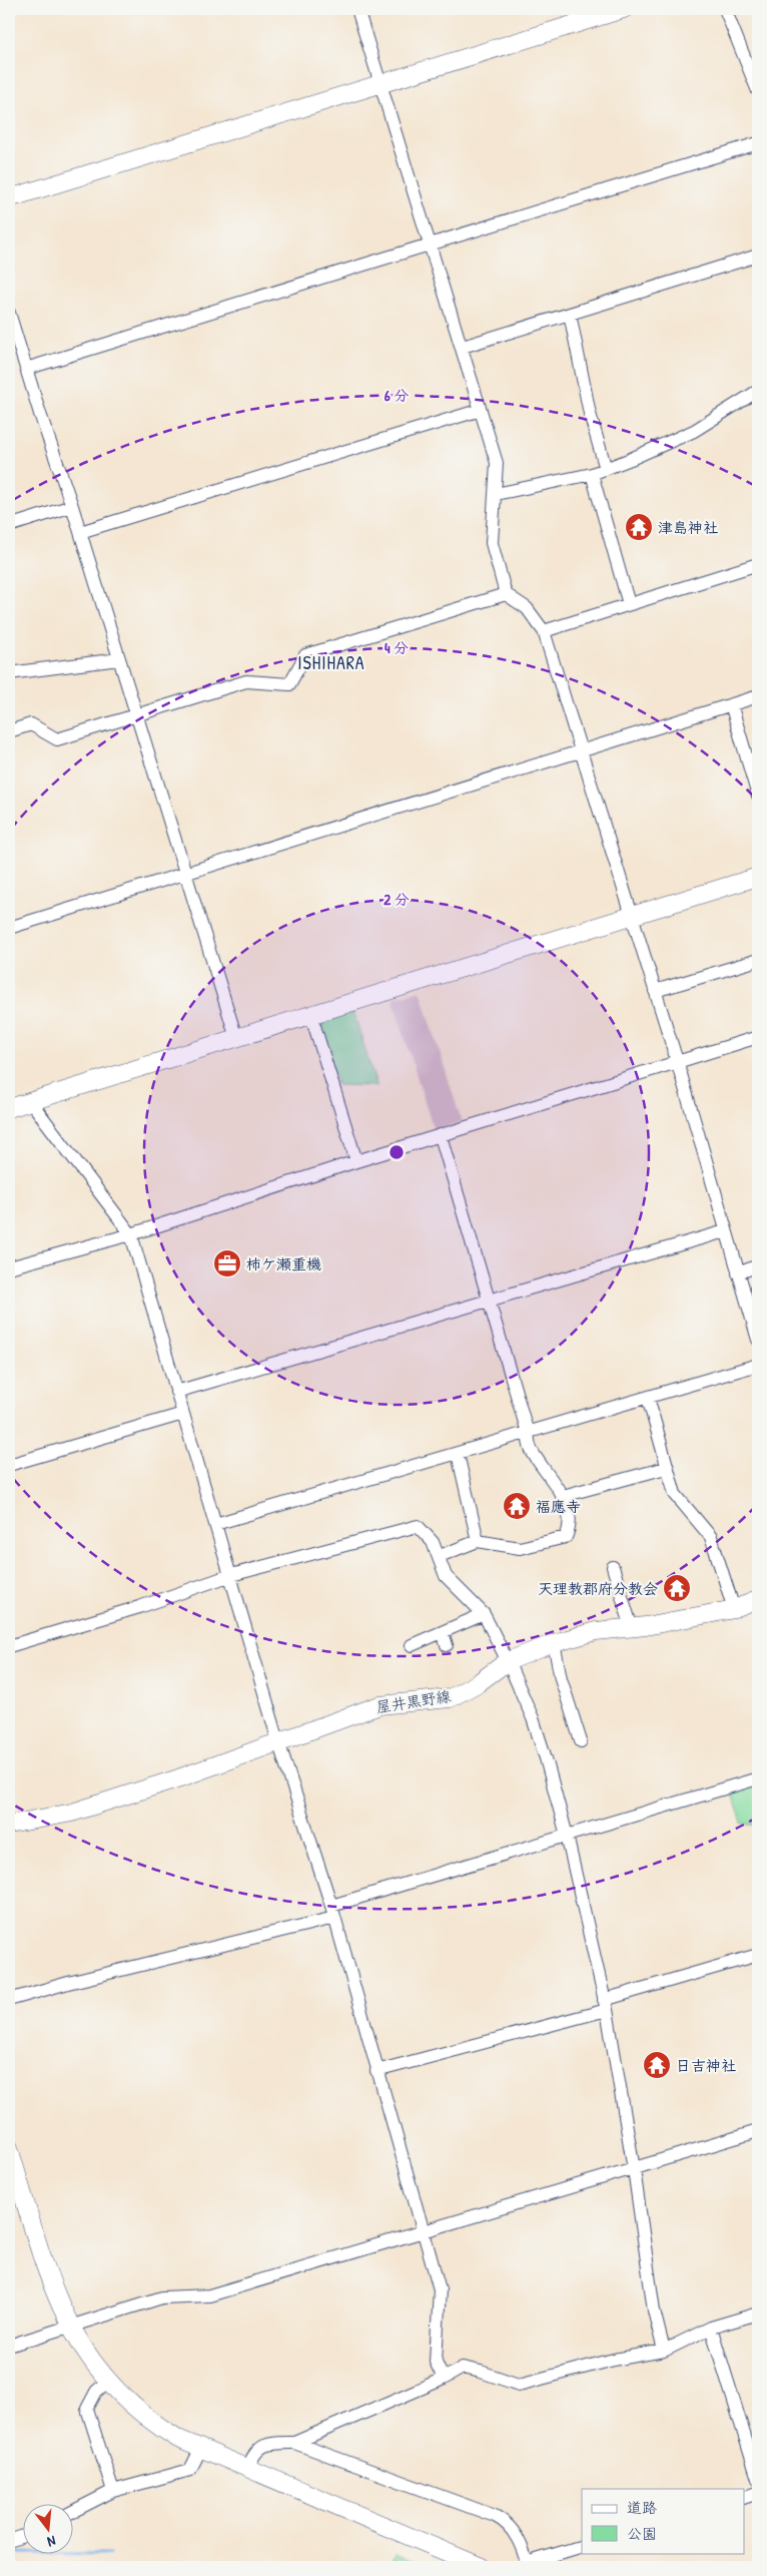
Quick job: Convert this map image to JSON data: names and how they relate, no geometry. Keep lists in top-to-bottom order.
{
  "streets": {
    "street": ["屋井黒野線"]
  },
  "districts": ["ISHIHARA"],
  "places": {
    "temple": [
      "津島神社",
      "福應寺",
      "天理教郡府分教会",
      "日吉神社"
    ],
    "office": ["柿ケ瀬重機"]
  },
  "legend": ["道路", "公園"],
  "north": "bottom",
  "rings": ["6 分", "4 分", "2 分"]
}
